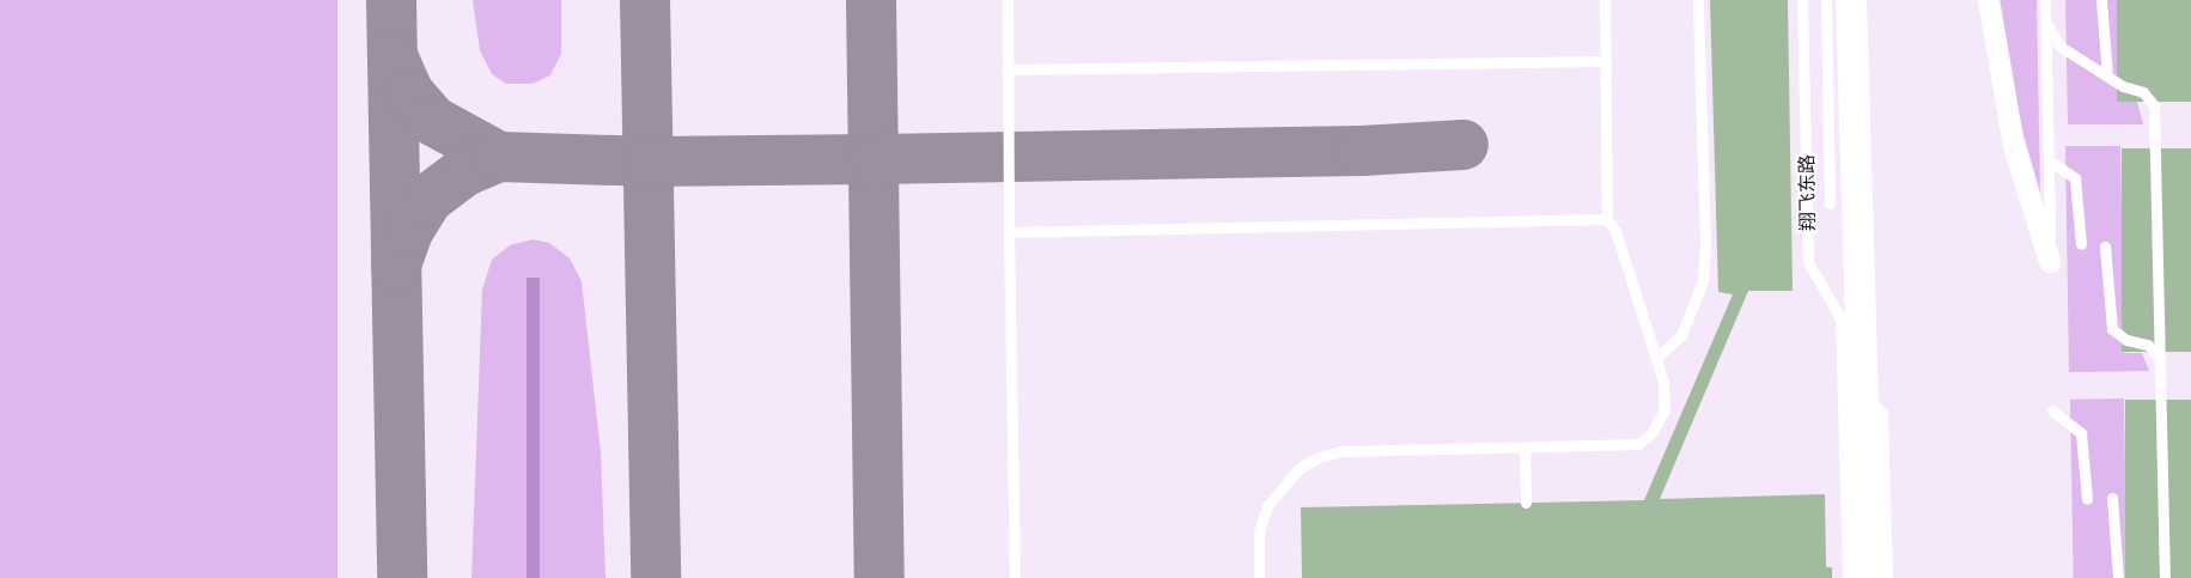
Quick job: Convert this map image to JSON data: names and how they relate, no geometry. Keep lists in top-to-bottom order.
{
  "streets": {
    "lane": ["翔飞东路"]
  }
}
